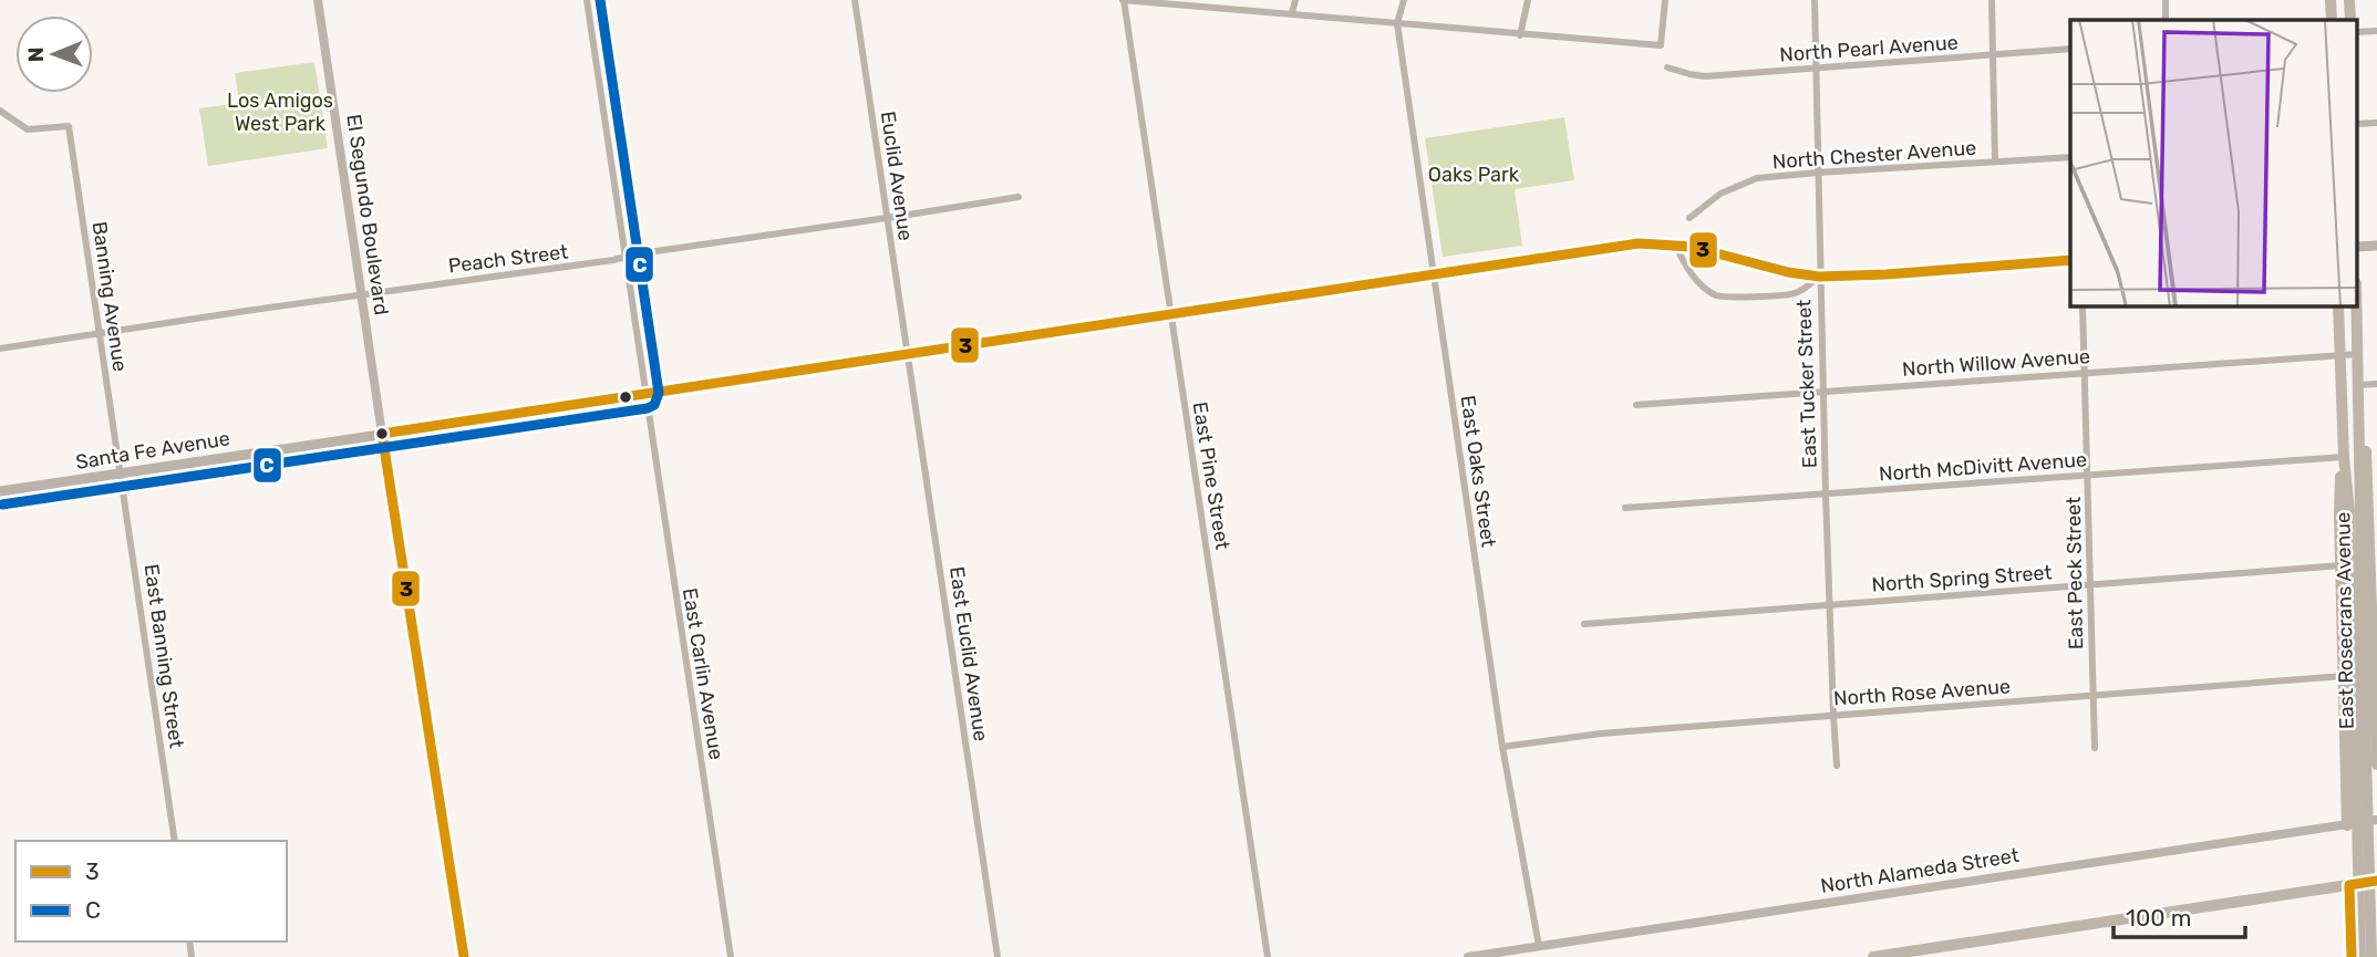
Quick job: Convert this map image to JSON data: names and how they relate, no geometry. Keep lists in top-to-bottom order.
{
  "streets": {
    "main road": ["Santa Fe Avenue", "East Rosecrans Avenue"],
    "street": [
      "North Pearl Avenue",
      "North Chester Avenue",
      "Euclid Avenue",
      "El Segundo Boulevard",
      "Peach Street",
      "Banning Avenue",
      "North Willow Avenue",
      "East Tucker Street",
      "North McDivitt Avenue",
      "East Oaks Street",
      "East Pine Street",
      "East Peck Street",
      "North Spring Street",
      "East Euclid Avenue",
      "East Banning Street",
      "East Carlin Avenue",
      "North Rose Avenue",
      "North Alameda Street"
    ]
  },
  "crossings": [
    ["North Pearl Avenue", "East Tucker Street"],
    ["North Chester Avenue", "East Tucker Street"],
    ["Euclid Avenue", "Peach Street"],
    ["Euclid Avenue", "Santa Fe Avenue"],
    ["Euclid Avenue", "East Euclid Avenue"],
    ["El Segundo Boulevard", "Peach Street"],
    ["El Segundo Boulevard", "Santa Fe Avenue"],
    ["Peach Street", "Banning Avenue"],
    ["Peach Street", "East Carlin Avenue"],
    ["Banning Avenue", "Santa Fe Avenue"],
    ["Banning Avenue", "East Banning Street"],
    ["North Willow Avenue", "East Tucker Street"],
    ["North Willow Avenue", "East Peck Street"],
    ["North Willow Avenue", "East Rosecrans Avenue"],
    ["East Tucker Street", "Santa Fe Avenue"],
    ["East Tucker Street", "North McDivitt Avenue"],
    ["East Tucker Street", "North Spring Street"],
    ["East Tucker Street", "North Rose Avenue"],
    ["Santa Fe Avenue", "East Oaks Street"],
    ["Santa Fe Avenue", "East Pine Street"],
    ["Santa Fe Avenue", "East Euclid Avenue"],
    ["Santa Fe Avenue", "East Banning Street"],
    ["Santa Fe Avenue", "East Carlin Avenue"],
    ["North McDivitt Avenue", "East Peck Street"],
    ["North McDivitt Avenue", "East Rosecrans Avenue"],
    ["East Oaks Street", "North Rose Avenue"],
    ["East Oaks Street", "North Alameda Street"],
    ["East Peck Street", "North Spring Street"],
    ["East Peck Street", "North Rose Avenue"],
    ["East Rosecrans Avenue", "North Rose Avenue"]
  ],
  "parks": ["Los Amigos West Park", "Oaks Park"],
  "lines": ["transit line C", "transit line 3"],
  "legend": ["3", "C"],
  "scale_bar": "100 m",
  "north": "left"
}
